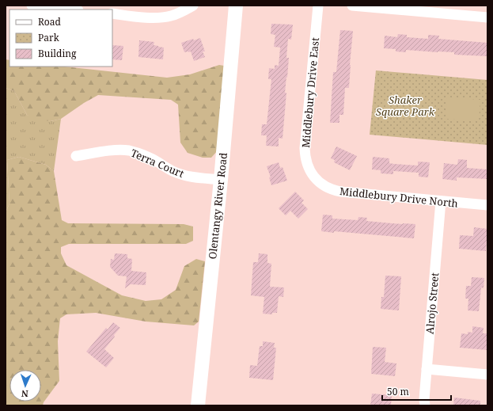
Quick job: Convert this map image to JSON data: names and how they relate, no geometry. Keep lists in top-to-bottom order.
{
  "streets": {
    "main road": ["Olentangy River Road"],
    "street": [
      "Middlebury Drive East",
      "Terra Court",
      "Middlebury Drive North",
      "Alrojo Street"
    ]
  },
  "crossings": [
    ["Middlebury Drive East", "Middlebury Drive North"],
    ["Terra Court", "Olentangy River Road"],
    ["Middlebury Drive North", "Alrojo Street"]
  ],
  "parks": ["Shaker Square Park"],
  "legend": ["Road", "Park", "Building"],
  "scale_bar": "50 m",
  "north": "bottom"
}
